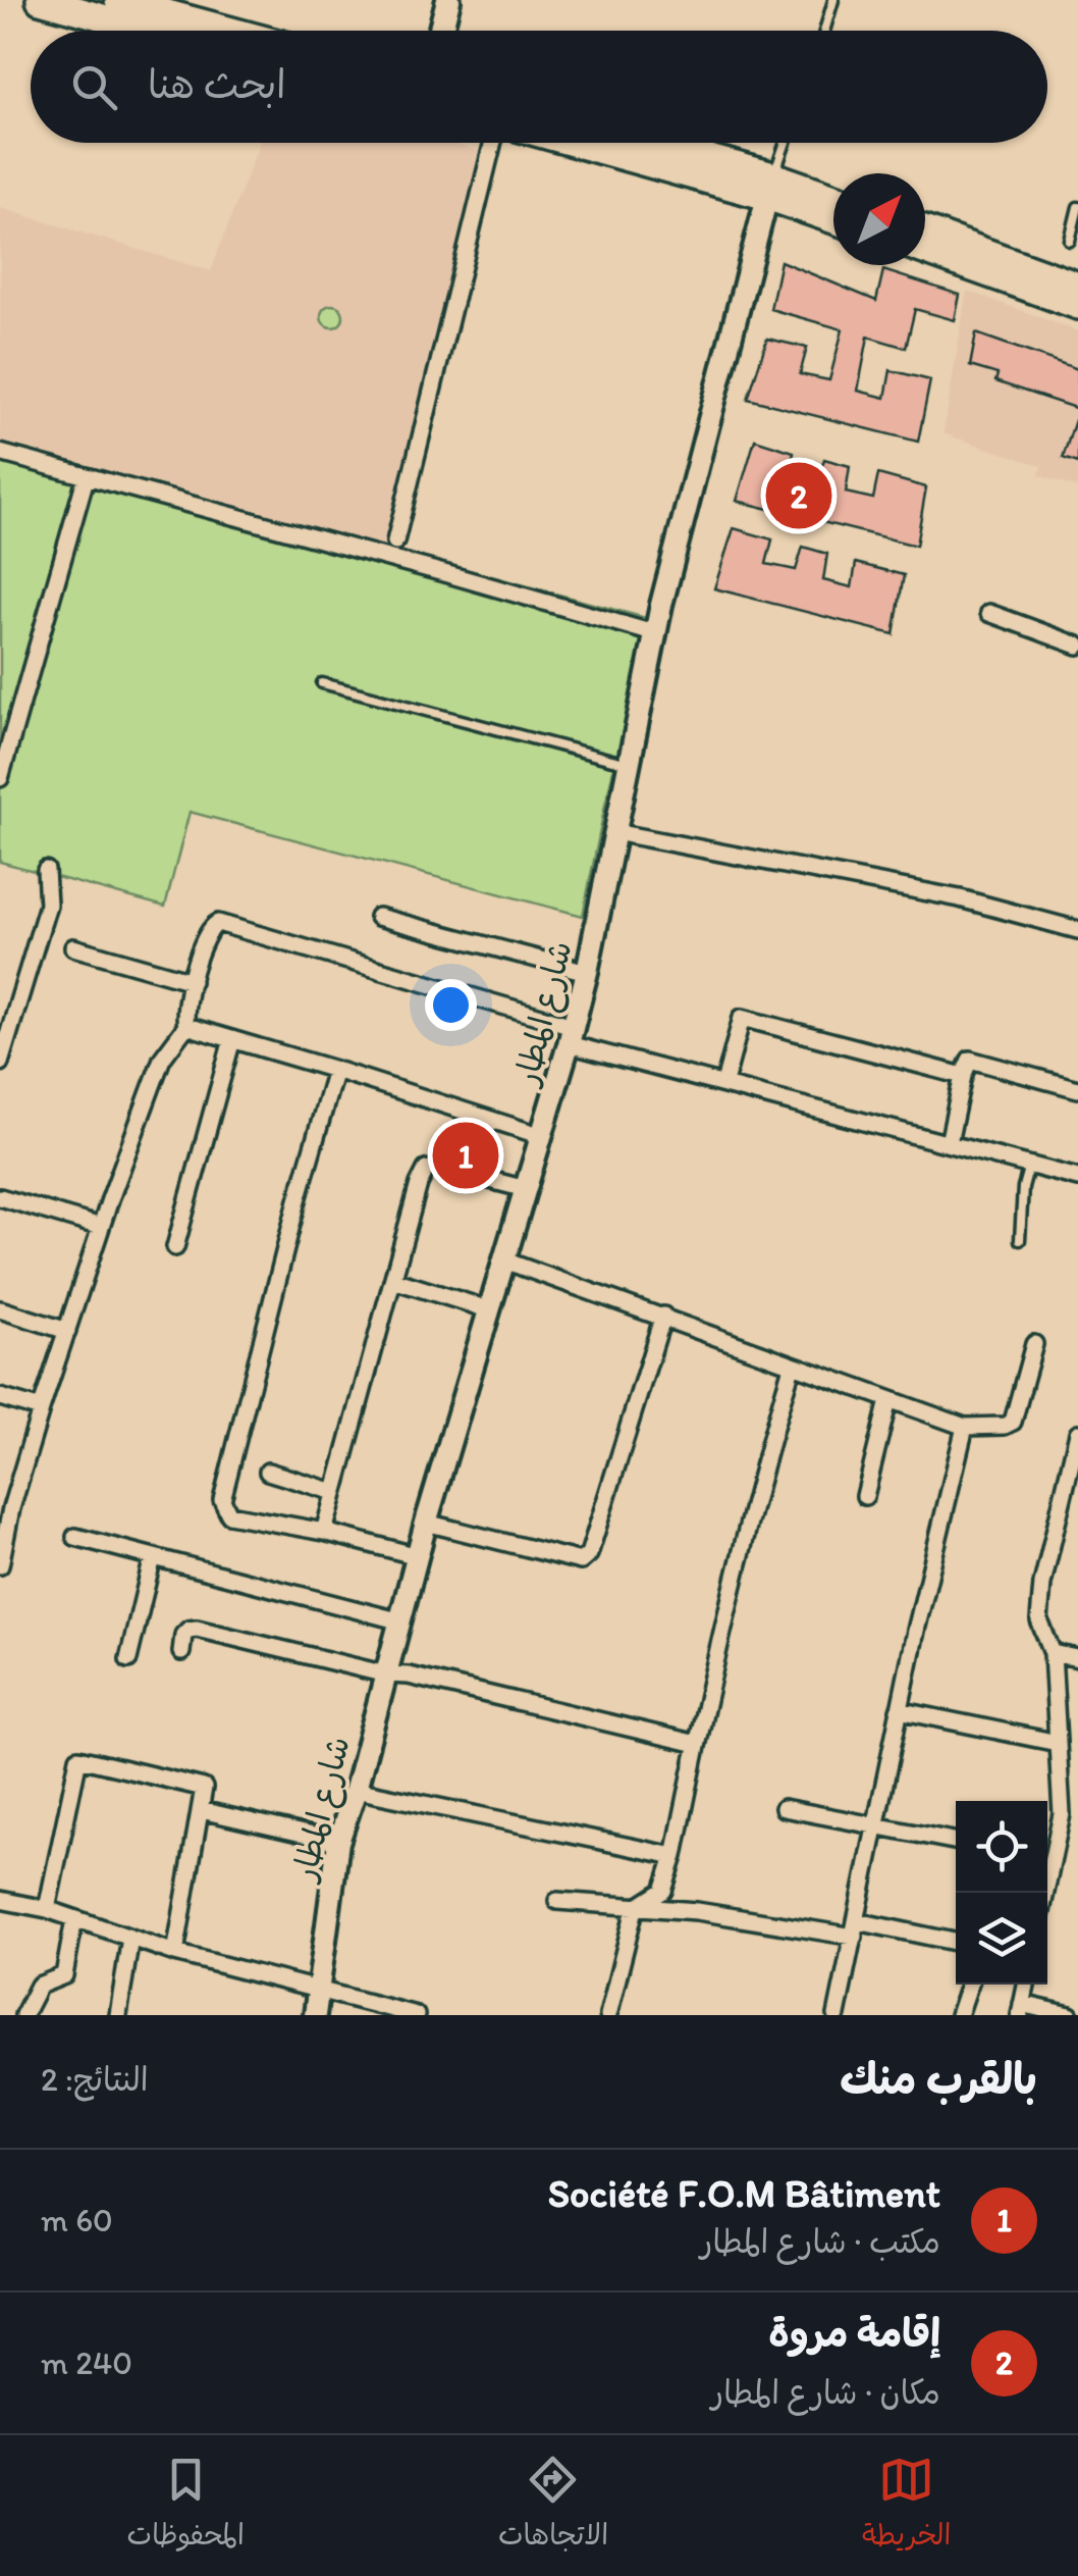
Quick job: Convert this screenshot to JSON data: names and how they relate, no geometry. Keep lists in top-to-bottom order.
{
  "streets": {
    "street": ["شارع المطار"]
  },
  "north": "top right",
  "page": {
    "search": "ابحث هنا",
    "pins": ["2", "1"],
    "heading": ["بالقرب منك", "النتائج: 2"],
    "list": [
      {
        "mark": "1",
        "name": "Société F.O.M Bâtiment",
        "note": "مكتب · شارع المطار",
        "value": "60 m"
      },
      {
        "mark": "2",
        "name": "إقامة مروة",
        "note": "مكان · شارع المطار",
        "value": "240 m"
      }
    ],
    "nav": ["الخريطة", "الاتجاهات", "المحفوظات"]
  }
}
